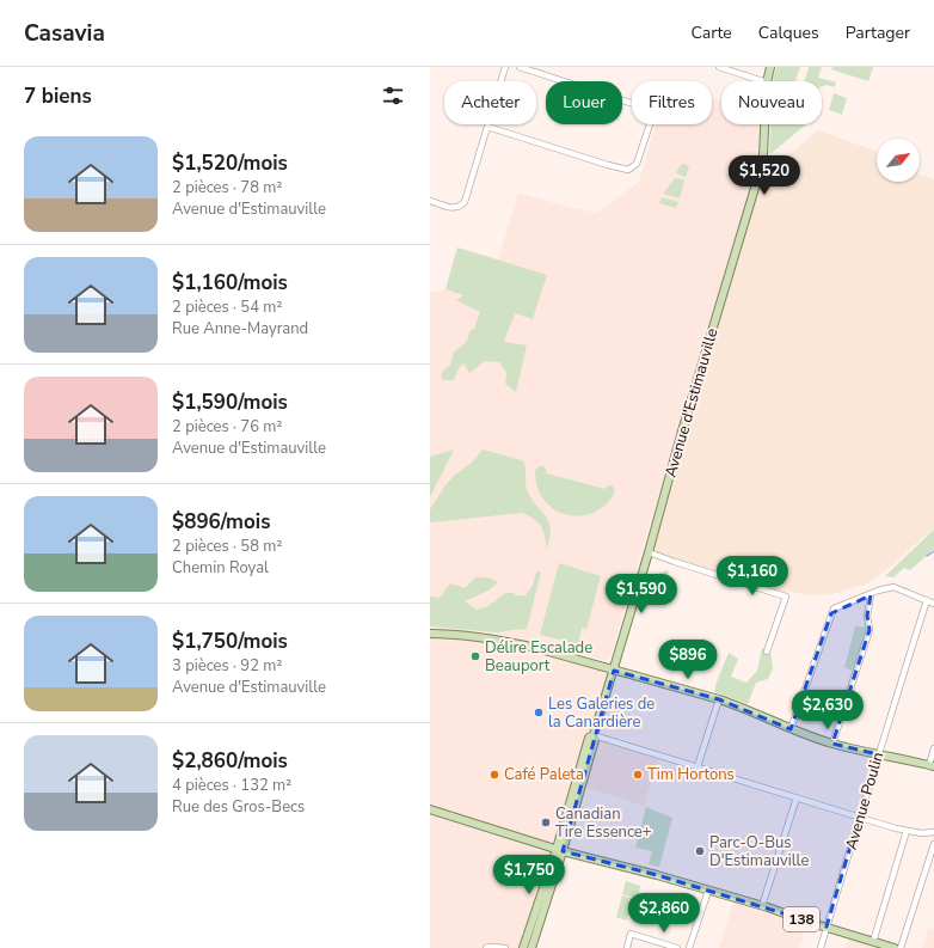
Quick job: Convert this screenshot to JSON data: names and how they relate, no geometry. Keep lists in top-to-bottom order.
{
  "streets": {
    "main road": ["Avenue d'Estimauville", "138"],
    "street": ["Avenue Poulin"]
  },
  "crossings": [
    ["Avenue d'Estimauville", "138"],
    ["Avenue Poulin", "138"]
  ],
  "places": [
    "Délire Escalade Beauport",
    "Les Galeries de la Canardière",
    "Café Paleta",
    "Tim Hortons",
    "Canadian Tire Essence+",
    "Parc-O-Bus D'Estimauville"
  ],
  "north": "top right",
  "page": {
    "header": "Casavia",
    "nav": ["Carte", "Calques", "Partager"],
    "heading": "7 biens",
    "chip": [
      "Acheter",
      "Louer",
      "Filtres",
      "Nouveau"
    ],
    "list": [
      {
        "name": "$1,520/mois",
        "note": "2 pièces · 78 m² · Avenue d'Estimauville"
      },
      {
        "name": "$1,160/mois",
        "note": "2 pièces · 54 m² · Rue Anne-Mayrand"
      },
      {
        "name": "$1,590/mois",
        "note": "2 pièces · 76 m² · Avenue d'Estimauville"
      },
      {
        "name": "$896/mois",
        "note": "2 pièces · 58 m² · Chemin Royal"
      },
      {
        "name": "$1,750/mois",
        "note": "3 pièces · 92 m² · Avenue d'Estimauville"
      },
      {
        "name": "$2,860/mois",
        "note": "4 pièces · 132 m² · Rue des Gros-Becs"
      }
    ],
    "price": [
      "$1,520",
      "$1,160",
      "$1,590",
      "$896",
      "$2,630",
      "$1,750",
      "$2,860"
    ]
  }
}
